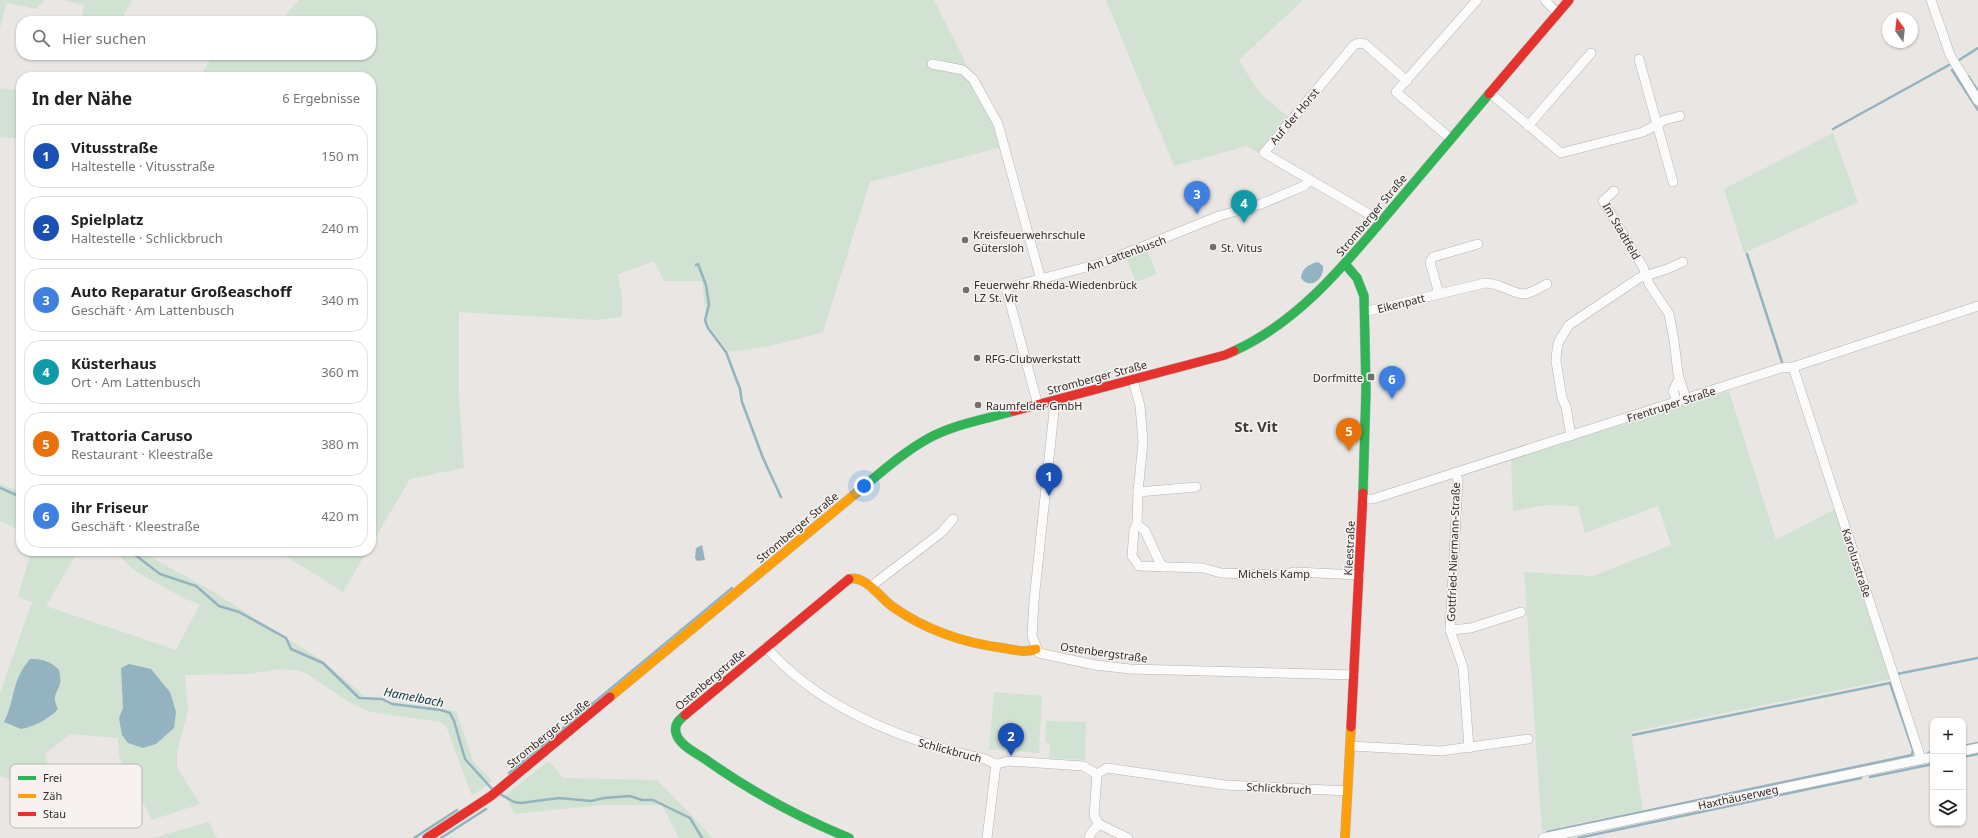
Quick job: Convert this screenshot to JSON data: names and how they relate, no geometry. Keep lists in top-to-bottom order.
{
  "streets": {
    "main road": ["Stromberger Straße", "Kleestraße", "Ostenbergstraße"],
    "street": [
      "Auf der Horst",
      "Im Stadtfeld",
      "Am Lattenbusch",
      "Eikenpatt",
      "Frentruper Straße",
      "Gottfried-Niermann-Straße",
      "Karolusstraße",
      "Michels Kamp",
      "Schlickbruch",
      "Haxthäuserweg"
    ]
  },
  "crossings": [
    ["Auf der Horst", "Stromberger Straße"],
    ["Auf der Horst", "Am Lattenbusch"],
    ["Stromberger Straße", "Am Lattenbusch"],
    ["Stromberger Straße", "Kleestraße"],
    ["Stromberger Straße", "Michels Kamp"],
    ["Im Stadtfeld", "Frentruper Straße"],
    ["Eikenpatt", "Kleestraße"],
    ["Frentruper Straße", "Kleestraße"],
    ["Frentruper Straße", "Gottfried-Niermann-Straße"],
    ["Frentruper Straße", "Karolusstraße"],
    ["Kleestraße", "Michels Kamp"],
    ["Kleestraße", "Ostenbergstraße"],
    ["Kleestraße", "Schlickbruch"],
    ["Karolusstraße", "Haxthäuserweg"],
    ["Ostenbergstraße", "Schlickbruch"]
  ],
  "districts": ["St. Vit"],
  "water": ["Hamelbach"],
  "places": {
    "other": [
      "Kreisfeuerwehrschule Gütersloh",
      "St. Vitus",
      "Feuerwehr Rheda-Wiedenbrück LZ St. Vit",
      "RFG-Clubwerkstatt",
      "Raumfelder GmbH"
    ],
    "transit": ["Dorfmitte"]
  },
  "legend": ["Frei", "Zäh", "Stau"],
  "north": "top",
  "page": {
    "search": "Hier suchen",
    "heading": ["In der Nähe", "6 Ergebnisse"],
    "list": [
      {
        "mark": "1",
        "name": "Vitusstraße",
        "note": "Haltestelle · Vitusstraße",
        "value": "150 m"
      },
      {
        "mark": "2",
        "name": "Spielplatz",
        "note": "Haltestelle · Schlickbruch",
        "value": "240 m"
      },
      {
        "mark": "3",
        "name": "Auto Reparatur Großeaschoff",
        "note": "Geschäft · Am Lattenbusch",
        "value": "340 m"
      },
      {
        "mark": "4",
        "name": "Küsterhaus",
        "note": "Ort · Am Lattenbusch",
        "value": "360 m"
      },
      {
        "mark": "5",
        "name": "Trattoria Caruso",
        "note": "Restaurant · Kleestraße",
        "value": "380 m"
      },
      {
        "mark": "6",
        "name": "ihr Friseur",
        "note": "Geschäft · Kleestraße",
        "value": "420 m"
      }
    ],
    "pins": [
      "3",
      "4",
      "6",
      "5",
      "1",
      "2"
    ],
    "map_buttons": ["+", "−"]
  }
}
